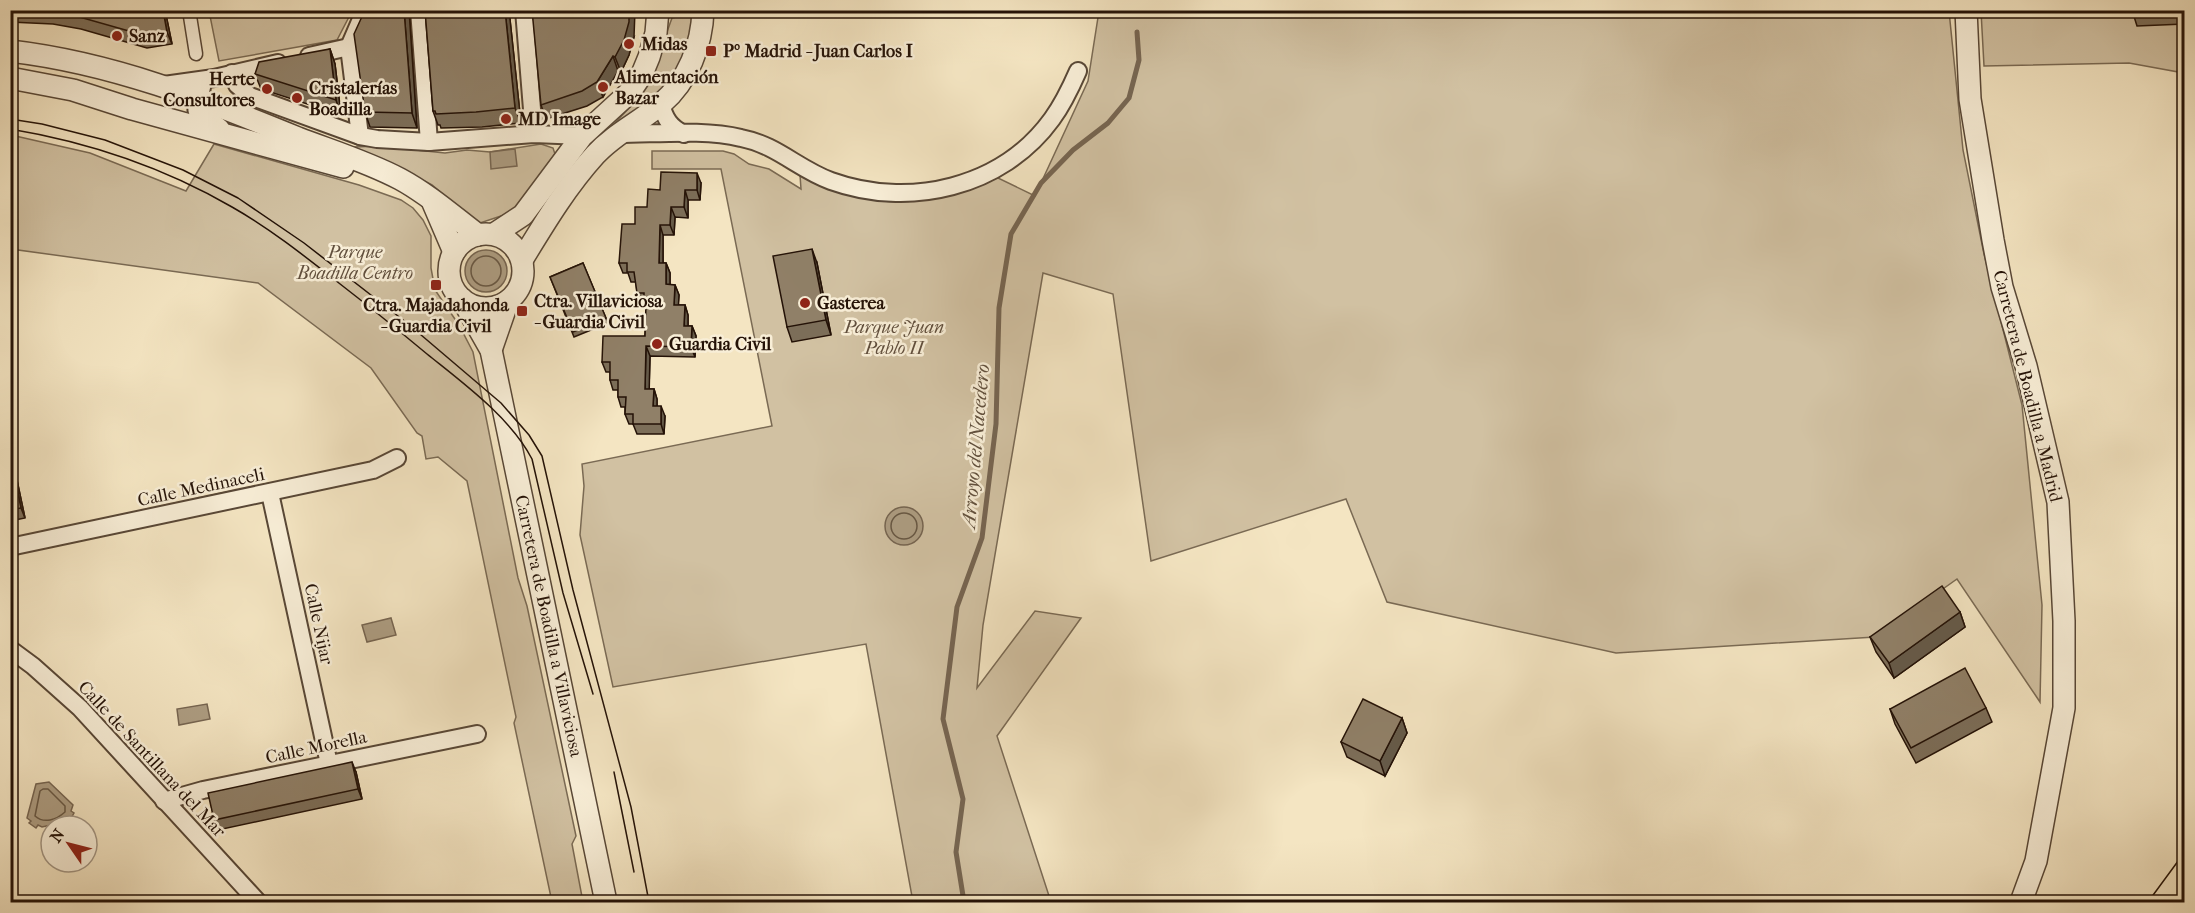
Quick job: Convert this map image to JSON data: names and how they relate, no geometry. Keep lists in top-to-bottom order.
{
  "streets": {
    "street": [
      "Carretera de Boadilla a Madrid",
      "Calle Medinaceli",
      "Calle Nijar",
      "Carretera de Boadilla a Villaviciosa",
      "Calle Morella",
      "Calle de Santillana del Mar"
    ]
  },
  "crossings": [
    ["Calle Medinaceli", "Calle Nijar"],
    ["Calle Nijar", "Calle Morella"],
    ["Calle Morella", "Calle de Santillana del Mar"]
  ],
  "water": ["Arroyo del Nacedero"],
  "parks": ["Parque Boadilla Centro", "Parque Juan Pablo II"],
  "places": {
    "other": [
      "Sanz",
      "Midas",
      "Alimentación Bazar",
      "Herte Consultores",
      "Cristalerías Boadilla",
      "MD Image",
      "Gasterea",
      "Guardia Civil"
    ],
    "transit": ["Pº Madrid - Juan Carlos I", "Ctra. Majadahonda - Guardia Civil", "Ctra. Villaviciosa - Guardia Civil"]
  },
  "north": "top left"
}
